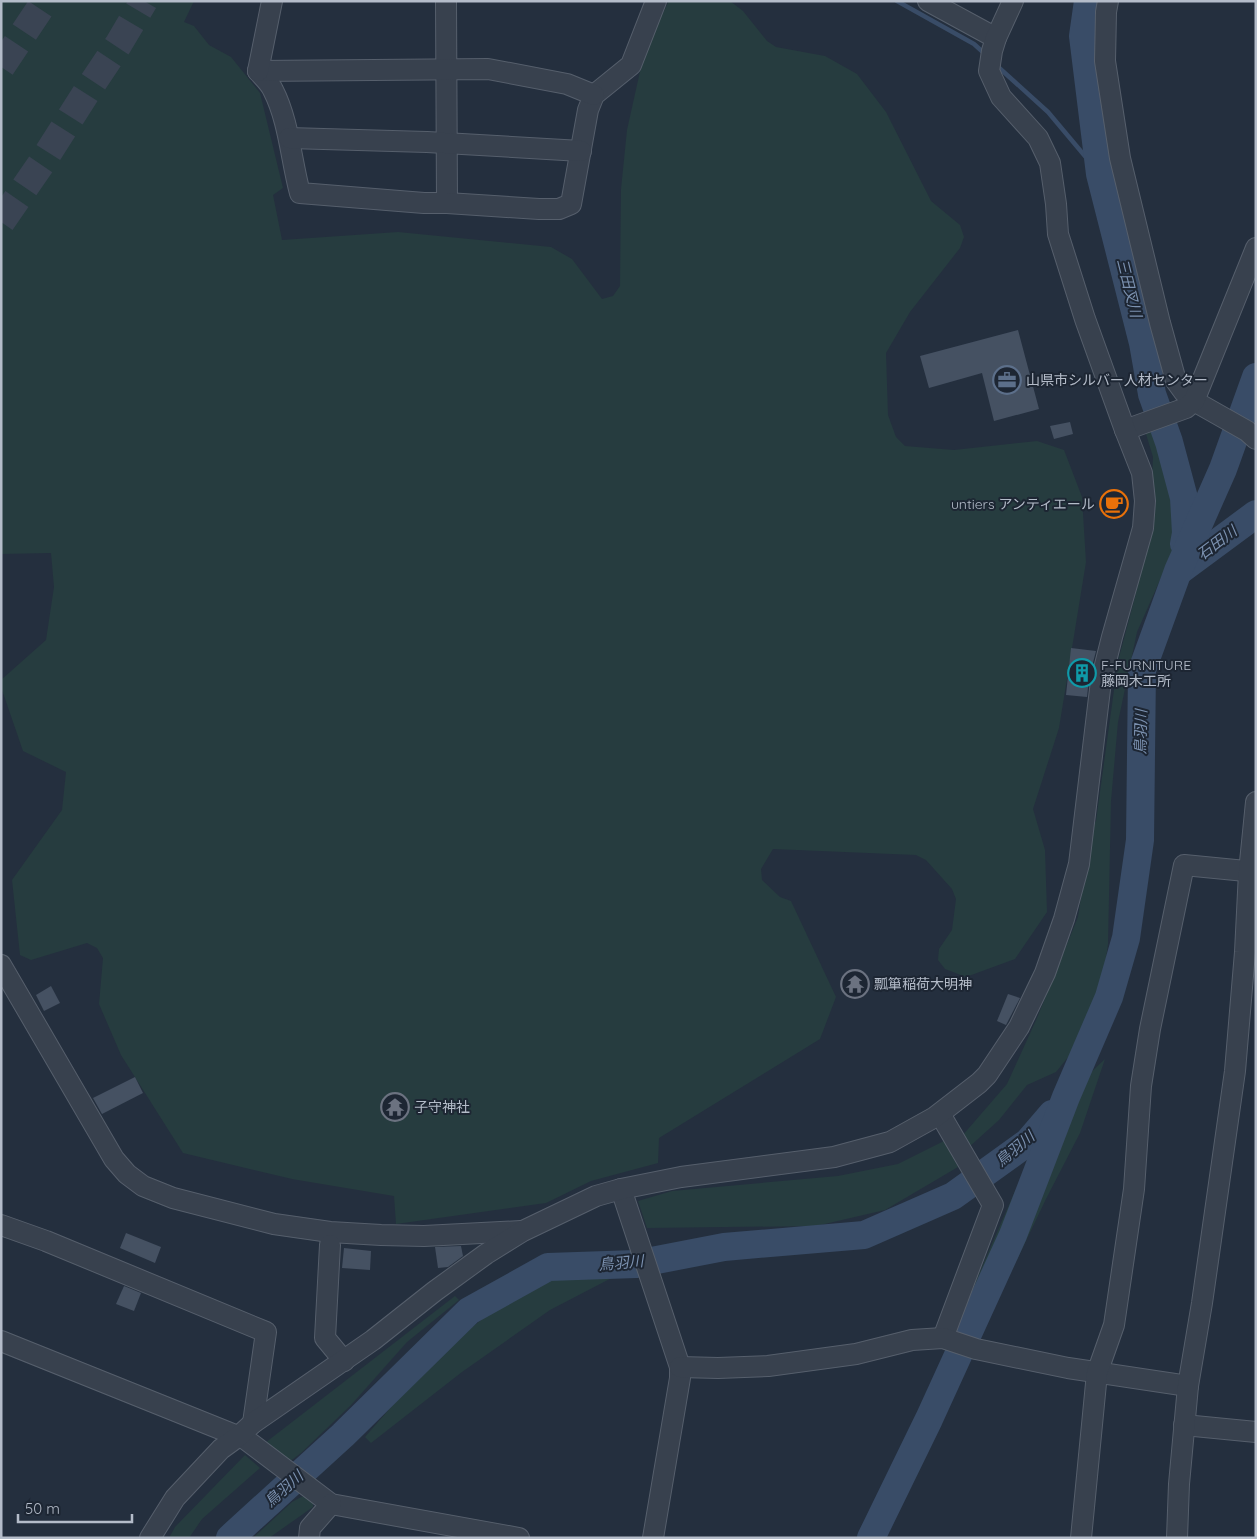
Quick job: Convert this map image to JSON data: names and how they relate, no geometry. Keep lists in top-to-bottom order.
{
  "water": ["三田叉川", "石田川", "鳥羽川"],
  "places": {
    "office": ["山県市シルバー人材センター"],
    "cafe": ["untiers アンティエール"],
    "building": ["F-FURNITURE 藤岡木工所"],
    "temple": ["瓢箪稲荷大明神", "子守神社"]
  },
  "scale_bar": "50 m"
}
